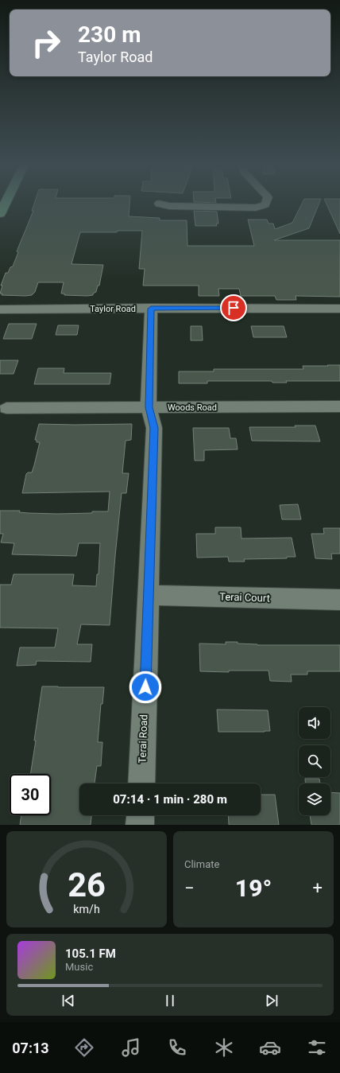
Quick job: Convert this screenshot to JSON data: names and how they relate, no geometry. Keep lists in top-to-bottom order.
{
  "streets": {
    "street": [
      "Taylor Road",
      "Woods Road",
      "Terai Court",
      "Terai Road"
    ]
  },
  "crossings": [
    ["Taylor Road", "Terai Road"],
    ["Woods Road", "Terai Road"],
    ["Terai Court", "Terai Road"]
  ],
  "page": {
    "turn": ["230 m", "Taylor Road"],
    "limit": "30",
    "trip": "07:14 · 1 min · 280 m",
    "tile": "Climate",
    "heat": ["−", "19°", "+"],
    "song": ["105.1 FM", "Music"],
    "tabs": "07:13",
    "gauge": ["26", "km/h"]
  }
}
